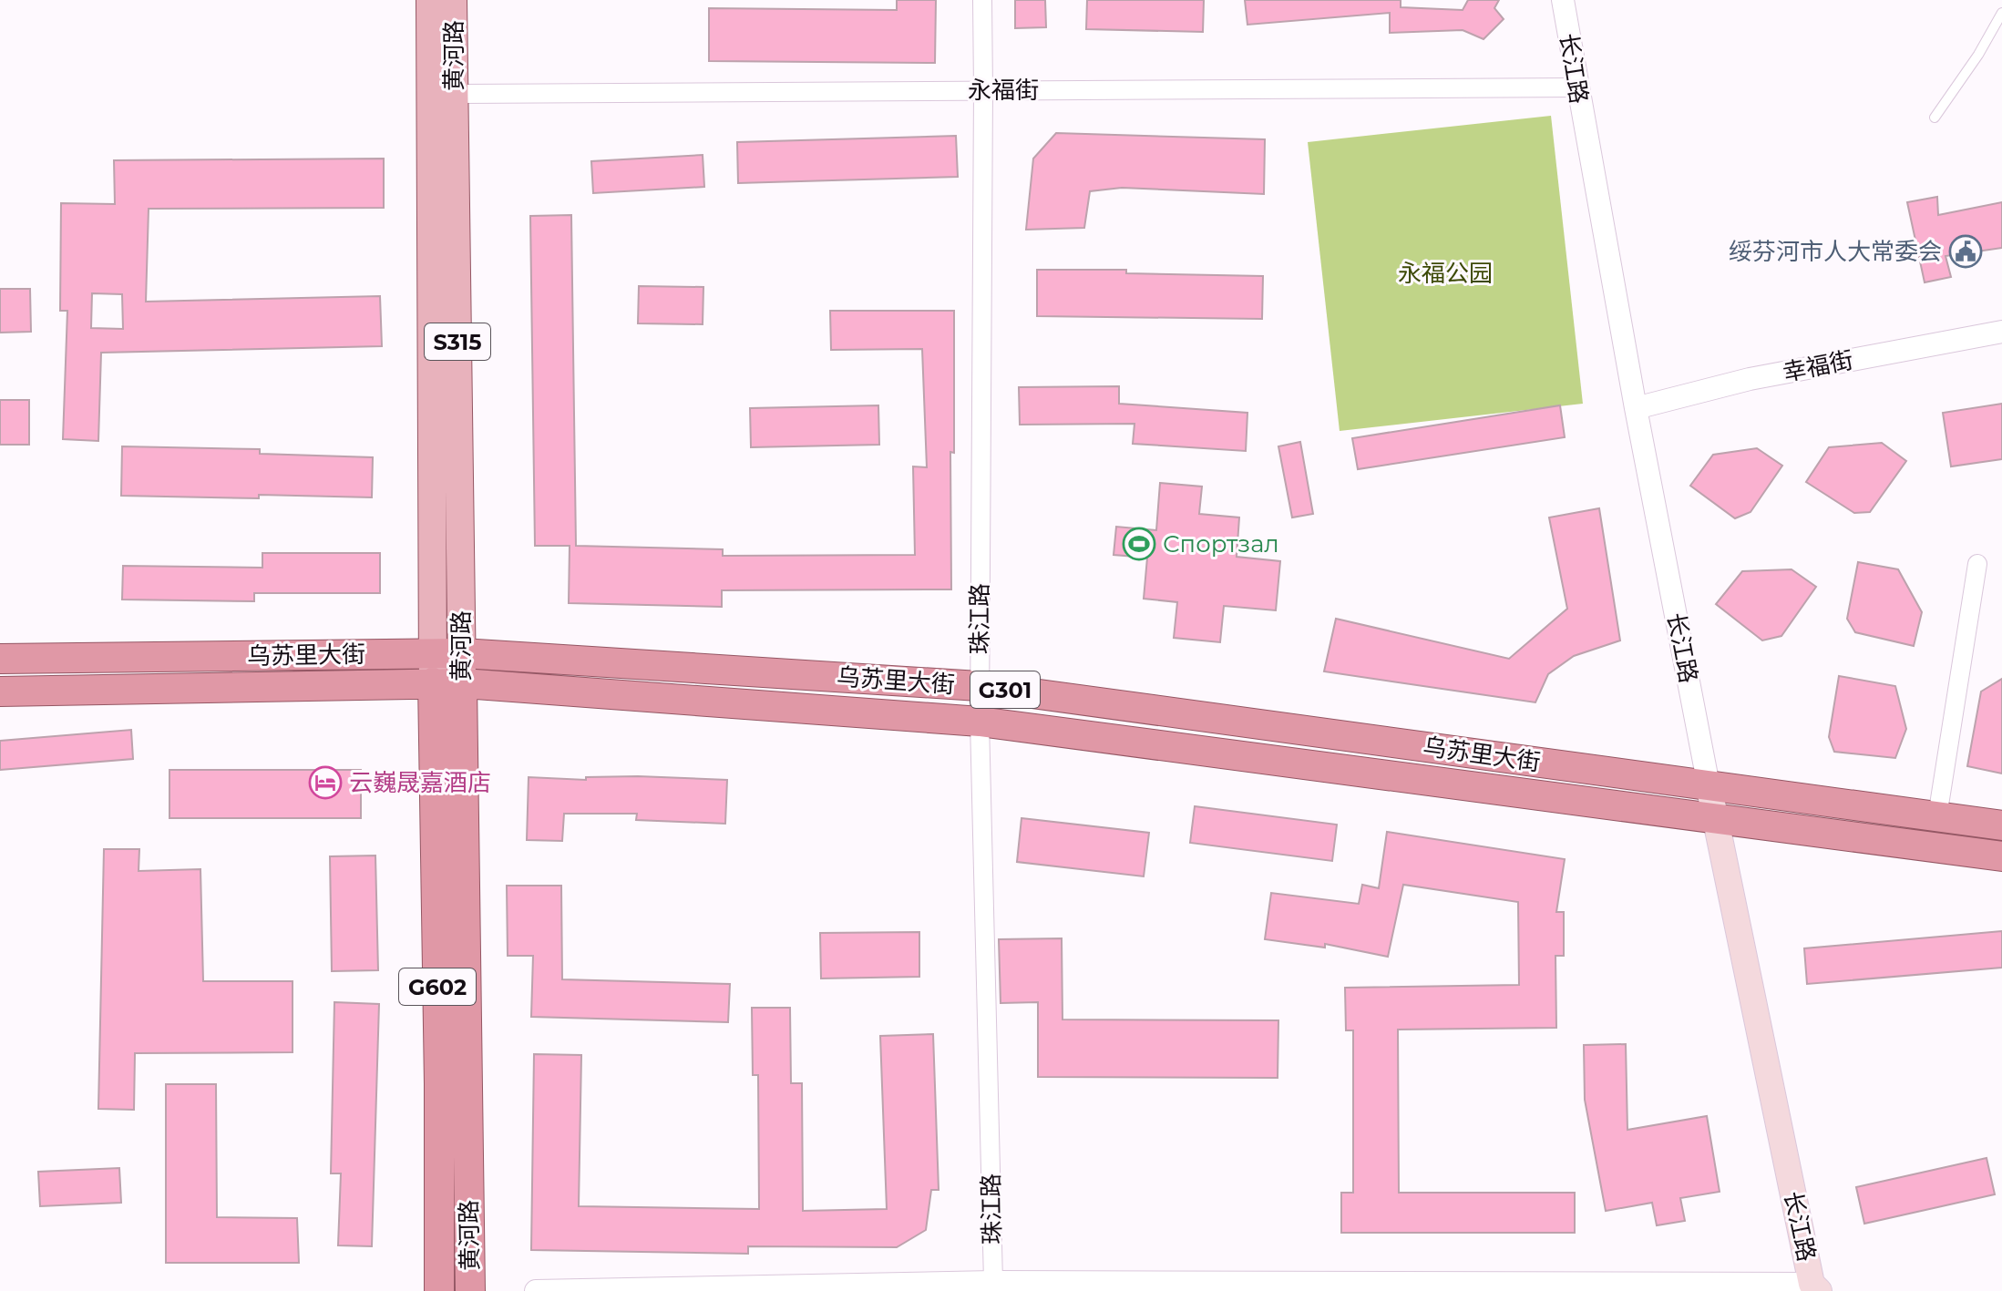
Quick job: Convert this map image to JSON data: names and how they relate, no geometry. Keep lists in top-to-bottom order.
{
  "streets": {
    "highway": [
      "黄河路",
      "乌苏里大街",
      "G301",
      "G602"
    ],
    "main road": ["长江路", "S315"],
    "street": ["永福街", "幸福街", "珠江路"]
  },
  "crossings": [
    ["黄河路", "永福街"],
    ["黄河路", "乌苏里大街"],
    ["长江路", "永福街"],
    ["长江路", "幸福街"],
    ["长江路", "乌苏里大街"],
    ["永福街", "珠江路"],
    ["珠江路", "乌苏里大街"]
  ],
  "parks": ["永福公园"],
  "places": {
    "public building": ["绥芬河市人大常委会"],
    "sports": ["Спортзал"],
    "hotel": ["云巍晟嘉酒店"]
  }
}
